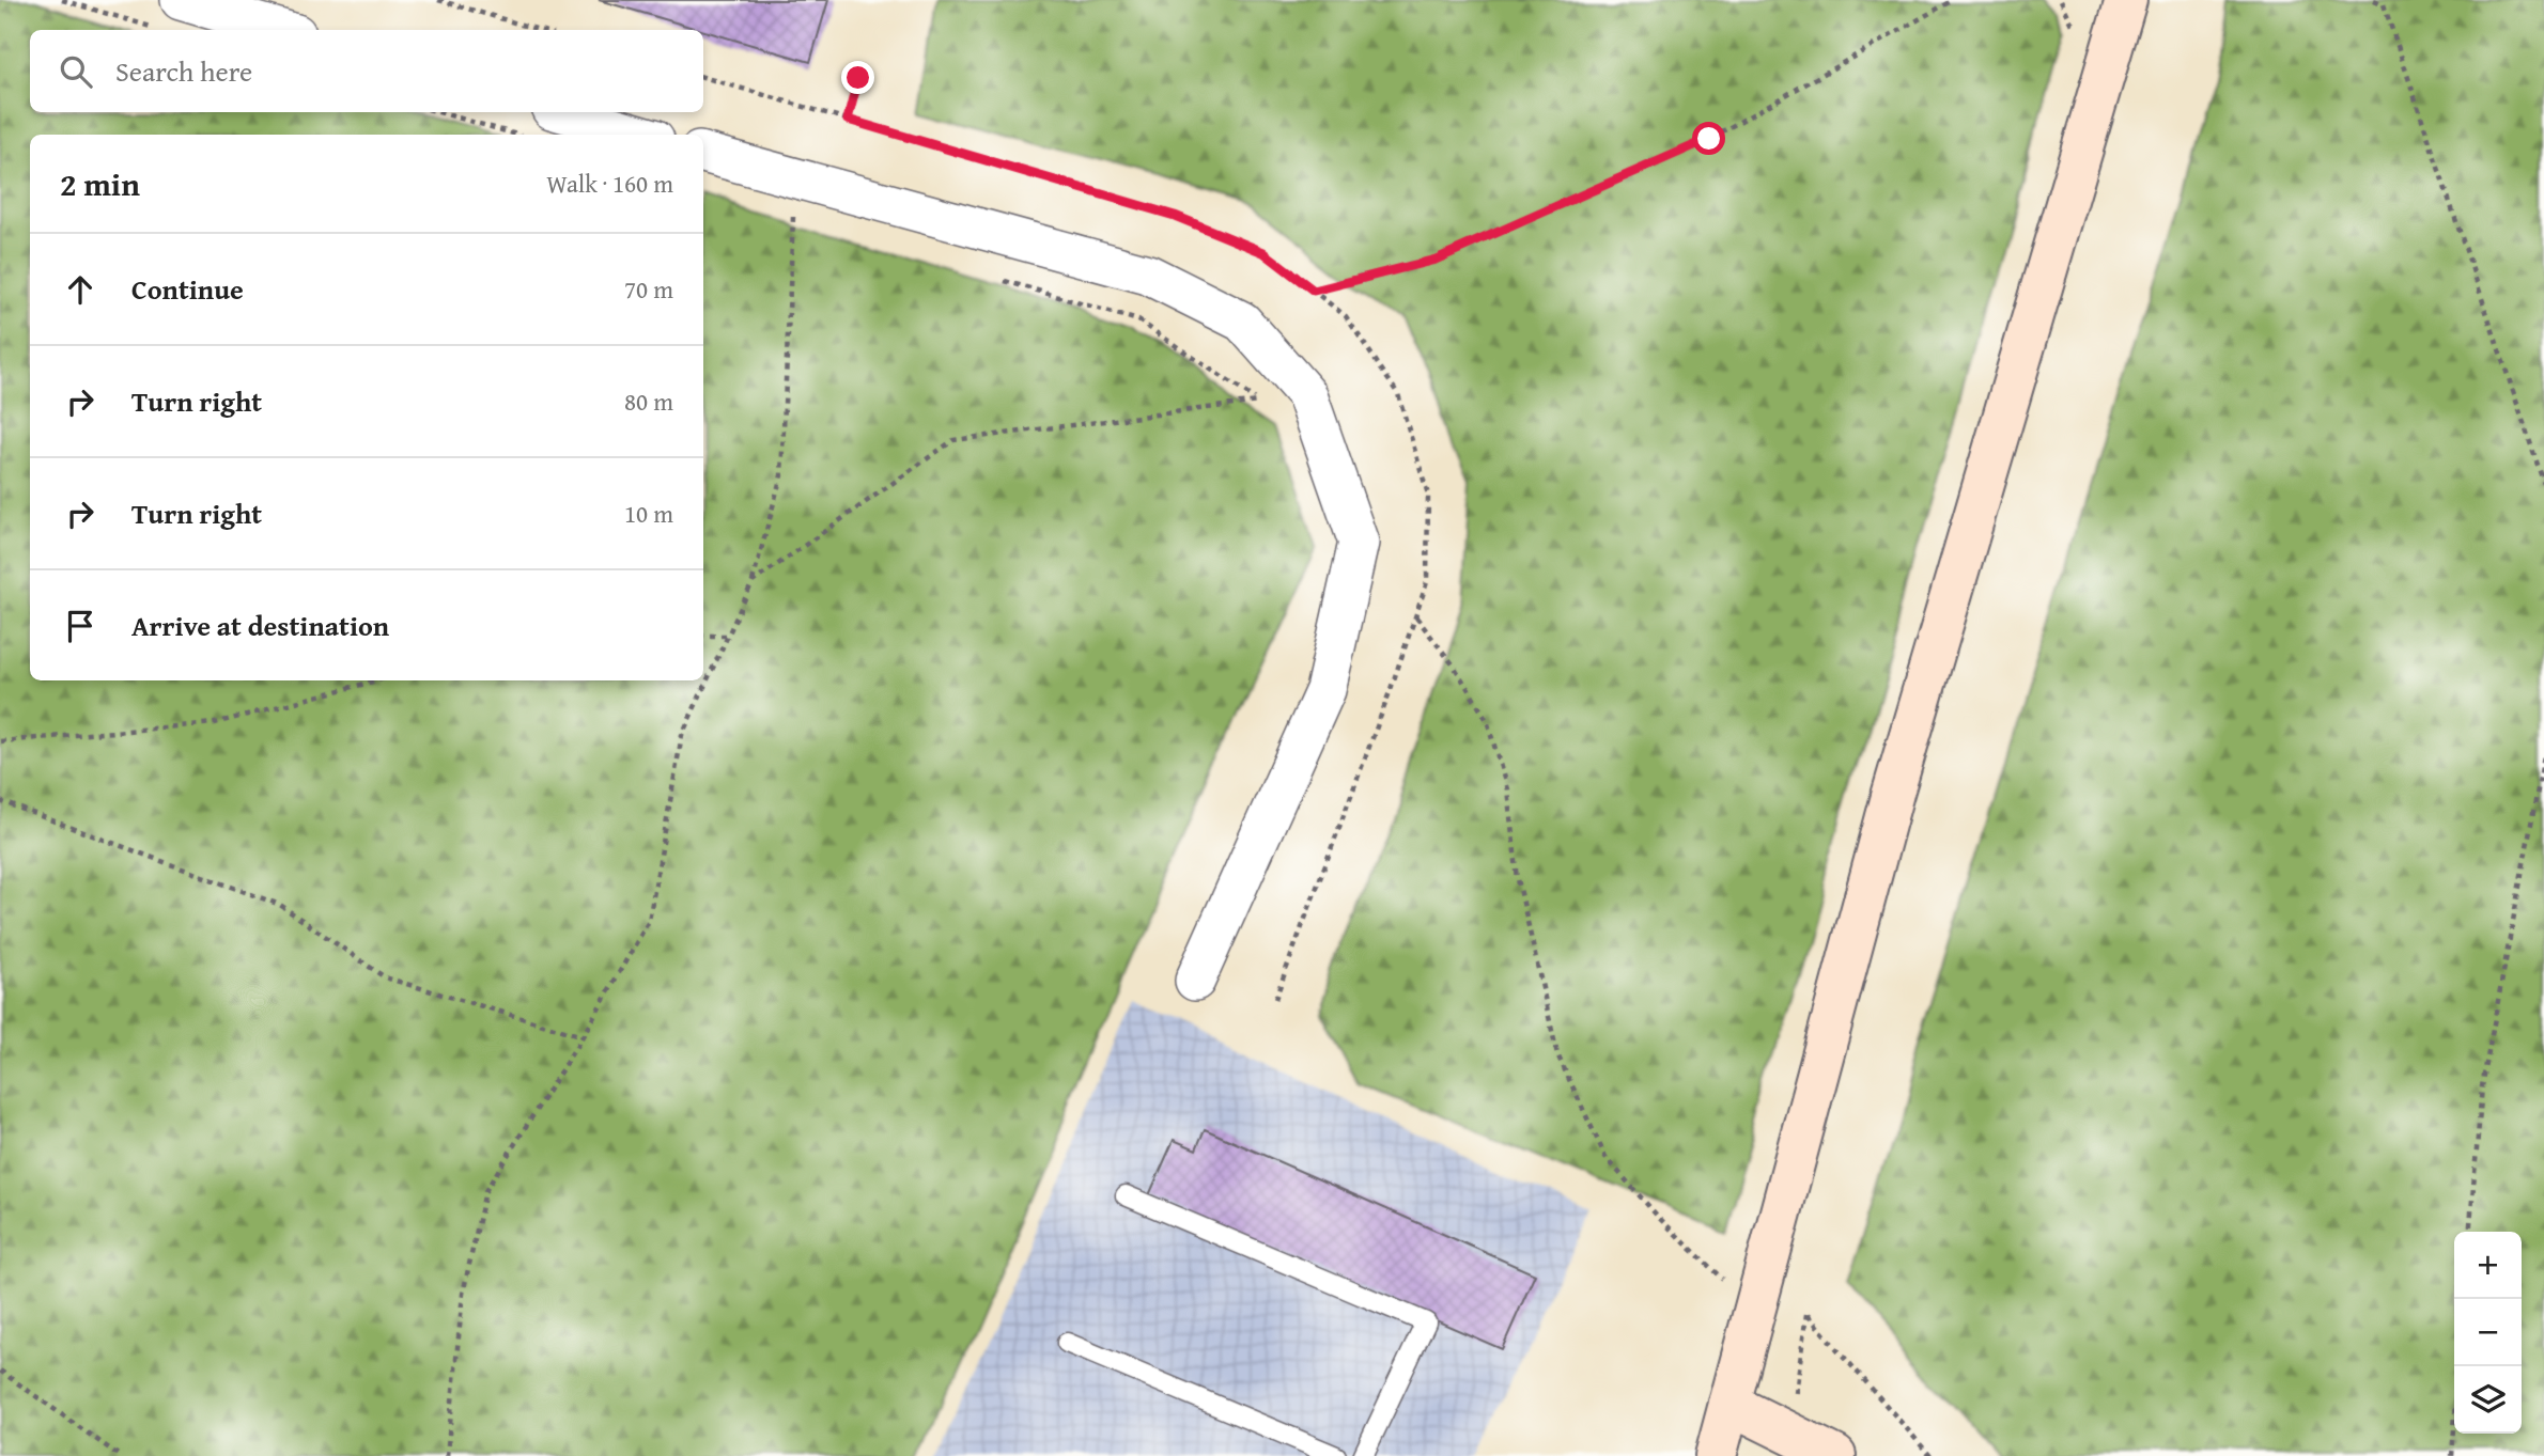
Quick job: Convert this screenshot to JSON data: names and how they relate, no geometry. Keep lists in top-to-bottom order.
{
  "page": {
    "search": "Search here",
    "heading": ["2 min", "Walk · 160 m"],
    "list": [
      ["Continue", "70 m"],
      ["Turn right", "80 m"],
      ["Turn right", "10 m"],
      "Arrive at destination"
    ],
    "map_buttons": ["+", "−"]
  }
}
